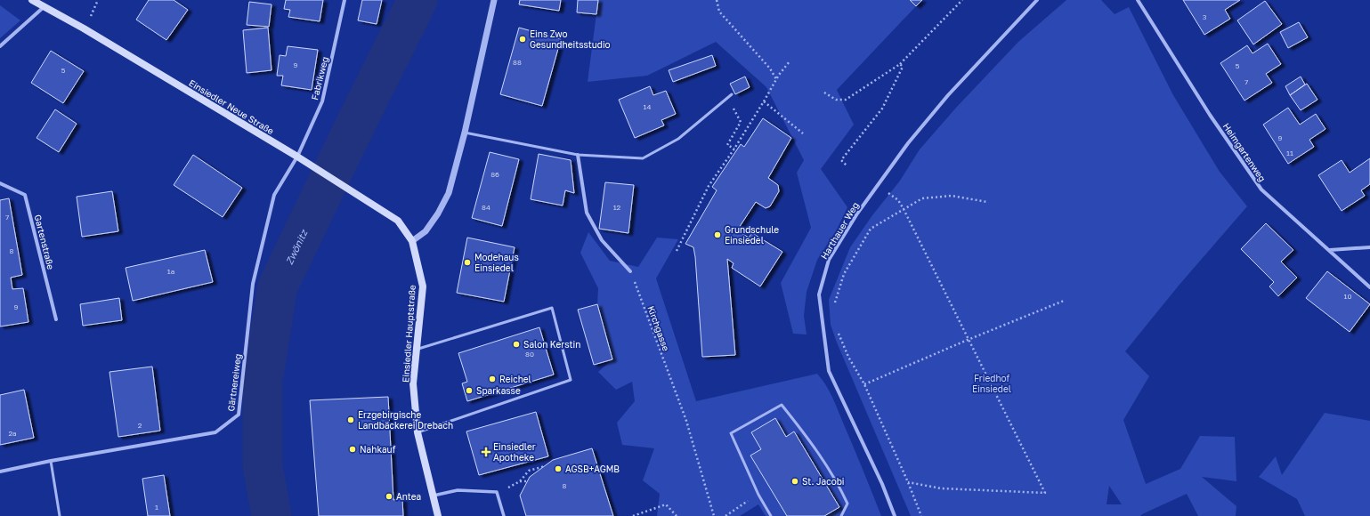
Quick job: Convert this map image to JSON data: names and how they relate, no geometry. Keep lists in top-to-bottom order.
{
  "streets": {
    "main road": ["Einsiedler Neue Straße", "Einsiedler Hauptstraße"],
    "street": [
      "Fabrikweg",
      "Heimgartenweg",
      "Harthauer Weg",
      "Gartenstraße",
      "Gärtnereiweg"
    ],
    "path": ["Kirchgasse"]
  },
  "crossings": [
    ["Fabrikweg", "Einsiedler Neue Straße"],
    ["Fabrikweg", "Gärtnereiweg"],
    ["Einsiedler Neue Straße", "Einsiedler Hauptstraße"],
    ["Einsiedler Neue Straße", "Gärtnereiweg"]
  ],
  "water": ["Zwönitz"],
  "parks": ["Friedhof Einsiedel"],
  "places": {
    "other": [
      "Eins Zwo Gesundheitsstudio",
      "Grundschule Einsiedel",
      "Modehaus Einsiedel",
      "Salon Kerstin",
      "Reichel",
      "Sparkasse",
      "Erzgebirgische Landbäckerei Drebach",
      "Nahkauf",
      "AGSB+AGMB",
      "St. Jacobi",
      "Antea"
    ],
    "health": ["Einsiedler Apotheke"]
  },
  "house_numbers": [
    "3",
    "88",
    "9",
    "5",
    "5",
    "7",
    "14",
    "9",
    "11",
    "86",
    "84",
    "12",
    "7",
    "8",
    "1a",
    "10",
    "9",
    "80",
    "2",
    "2a",
    "8",
    "1"
  ]
}
